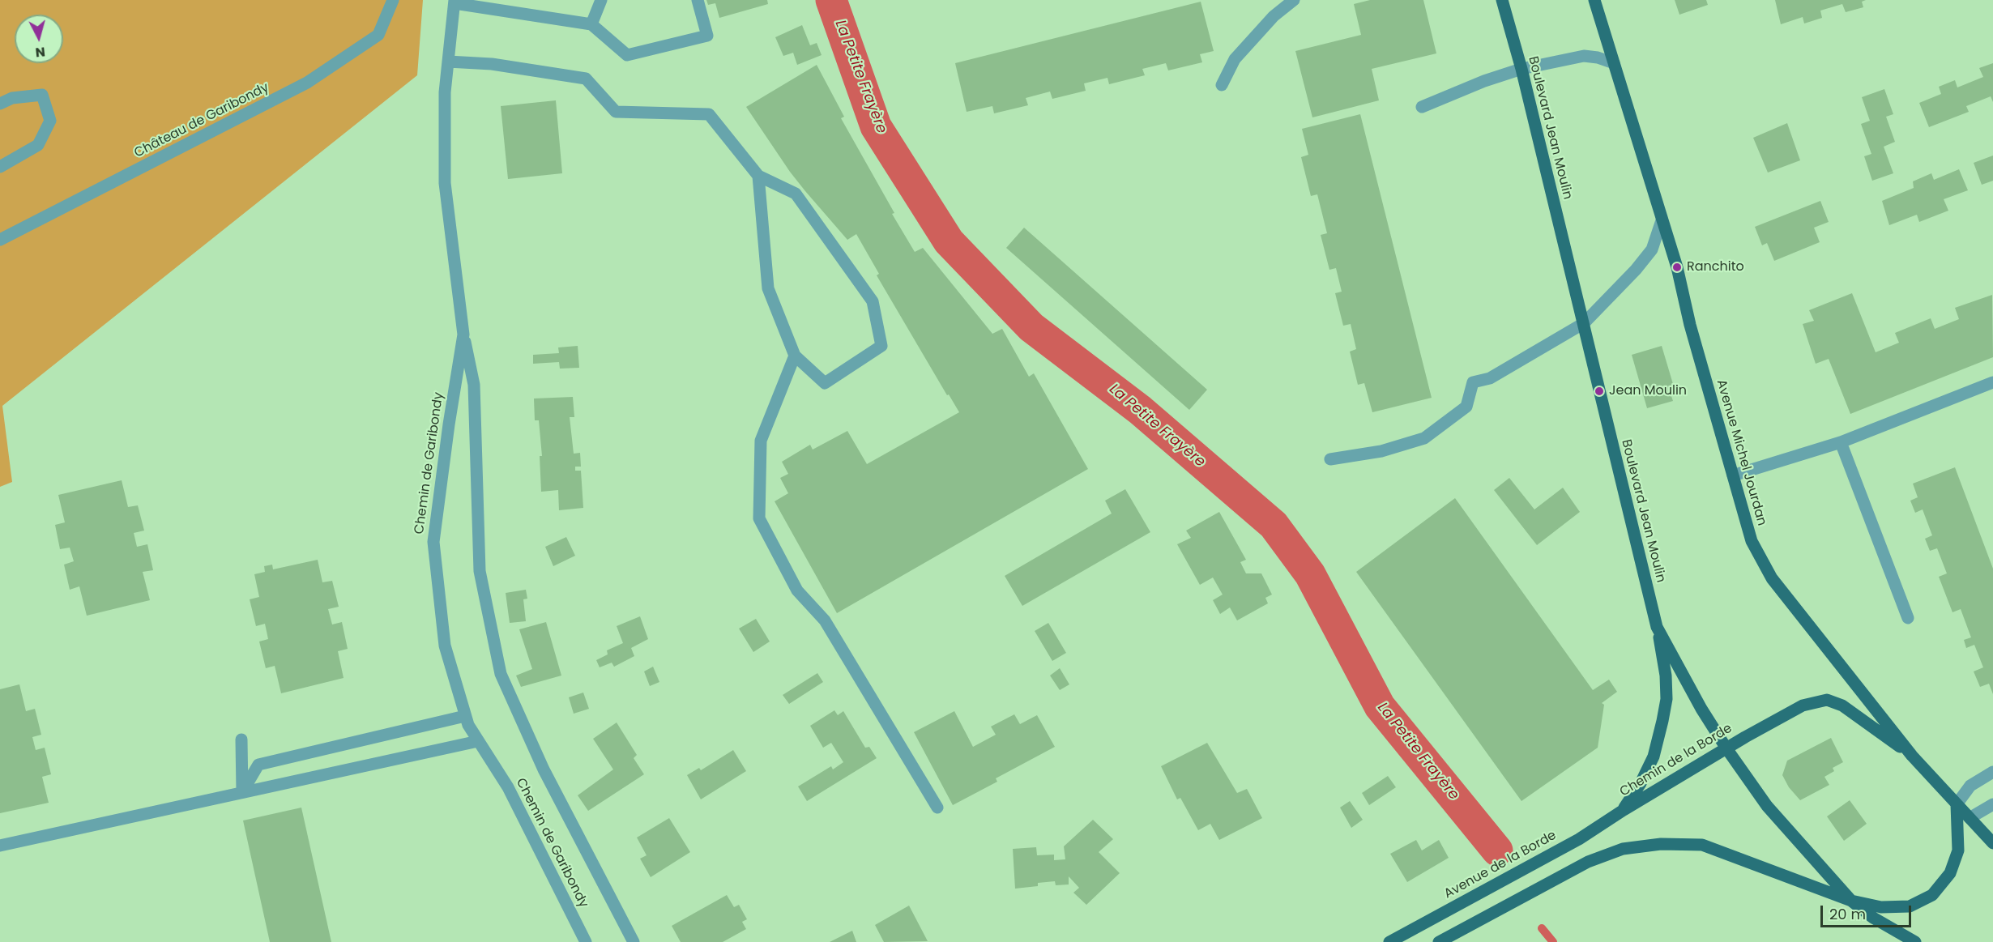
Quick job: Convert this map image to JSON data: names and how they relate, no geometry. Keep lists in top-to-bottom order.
{
  "streets": {
    "main road": [
      "Boulevard Jean Moulin",
      "Avenue Michel Jourdan",
      "Chemin de la Borde",
      "Avenue de la Borde"
    ],
    "street": ["Château de Garibondy", "Chemin de Garibondy"]
  },
  "crossings": [
    ["Boulevard Jean Moulin", "Chemin de la Borde"],
    ["Avenue Michel Jourdan", "Chemin de la Borde"],
    ["Chemin de la Borde", "Avenue de la Borde"]
  ],
  "water": ["La Petite Frayère"],
  "places": ["Ranchito", "Jean Moulin"],
  "scale_bar": "20 m",
  "north": "bottom"
}
